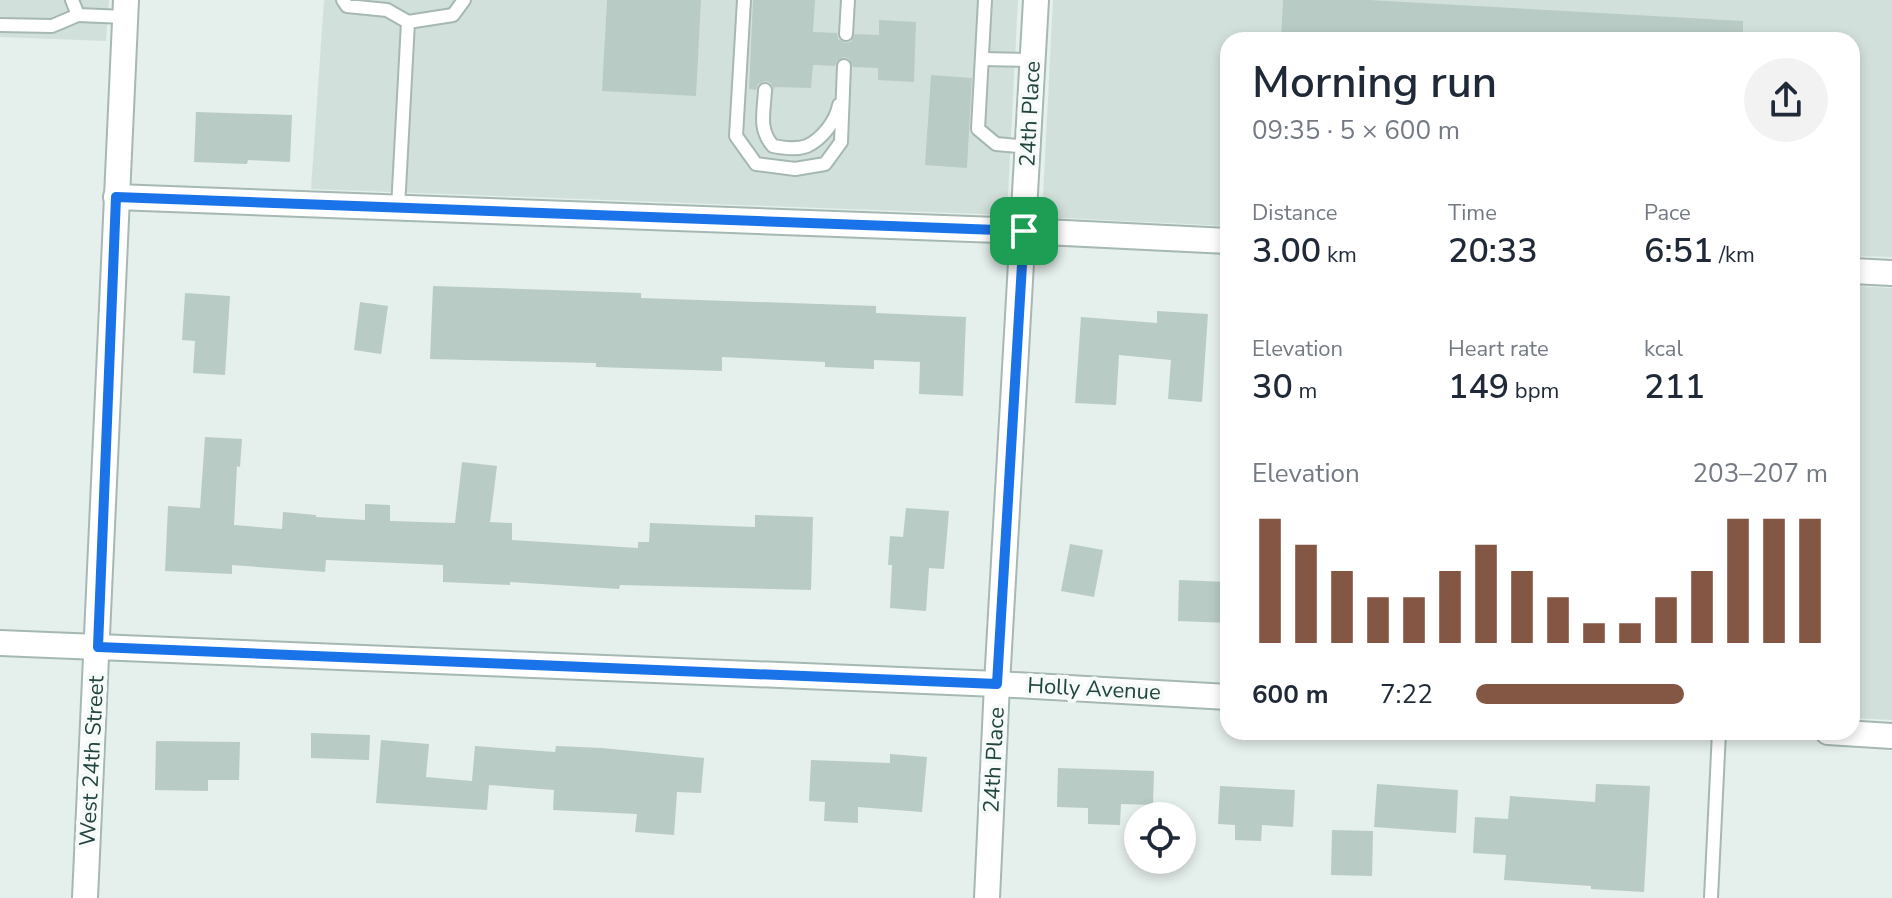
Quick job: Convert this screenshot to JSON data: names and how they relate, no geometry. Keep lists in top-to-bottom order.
{
  "streets": {
    "street": ["24th Place", "Holly Avenue", "West 24th Street"]
  },
  "crossings": [
    ["24th Place", "Holly Avenue"],
    ["Holly Avenue", "West 24th Street"]
  ],
  "page": {
    "heading": ["Morning run", "09:35 · 5 × 600 m"],
    "stats": [
      ["Distance", "3.00 km"],
      ["Time", "20:33"],
      ["Pace", "6:51 /km"],
      ["Elevation", "30 m"],
      ["Heart rate", "149 bpm"],
      ["kcal", "211"]
    ],
    "chart": ["Elevation", "203–207 m"],
    "list": [
      {
        "name": "600 m",
        "note": "7:22"
      }
    ]
  }
}
